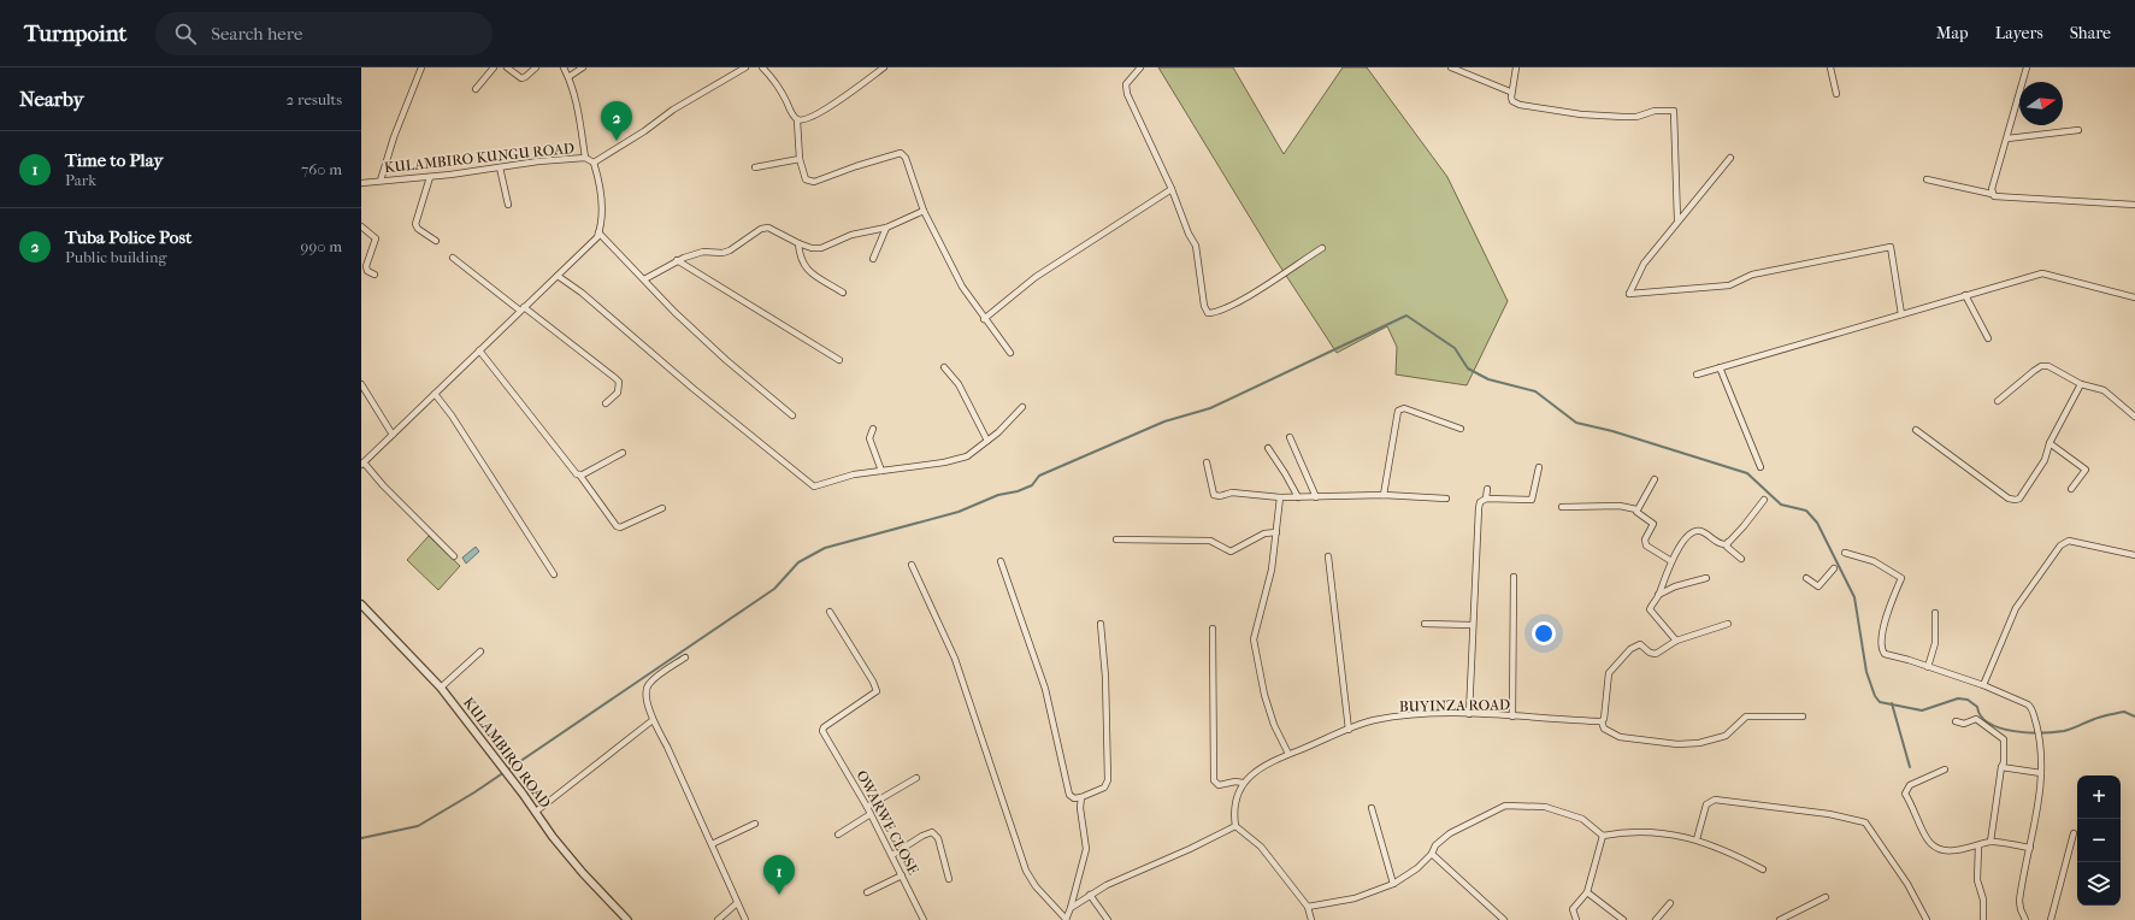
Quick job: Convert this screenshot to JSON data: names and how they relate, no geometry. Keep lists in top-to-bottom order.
{
  "streets": {
    "street": [
      "KULAMBIRO KUNGU ROAD",
      "BUYINZA ROAD",
      "KULAMBIRO ROAD",
      "OWARWE CLOSE"
    ]
  },
  "north": "right",
  "page": {
    "header": "Turnpoint",
    "search": "Search here",
    "nav": ["Map", "Layers", "Share"],
    "heading": ["Nearby", "2 results"],
    "pins": ["2", "1"],
    "list": [
      {
        "mark": "1",
        "name": "Time to Play",
        "note": "Park",
        "value": "760 m"
      },
      {
        "mark": "2",
        "name": "Tuba Police Post",
        "note": "Public building",
        "value": "990 m"
      }
    ],
    "map_buttons": ["+", "−"]
  }
}
